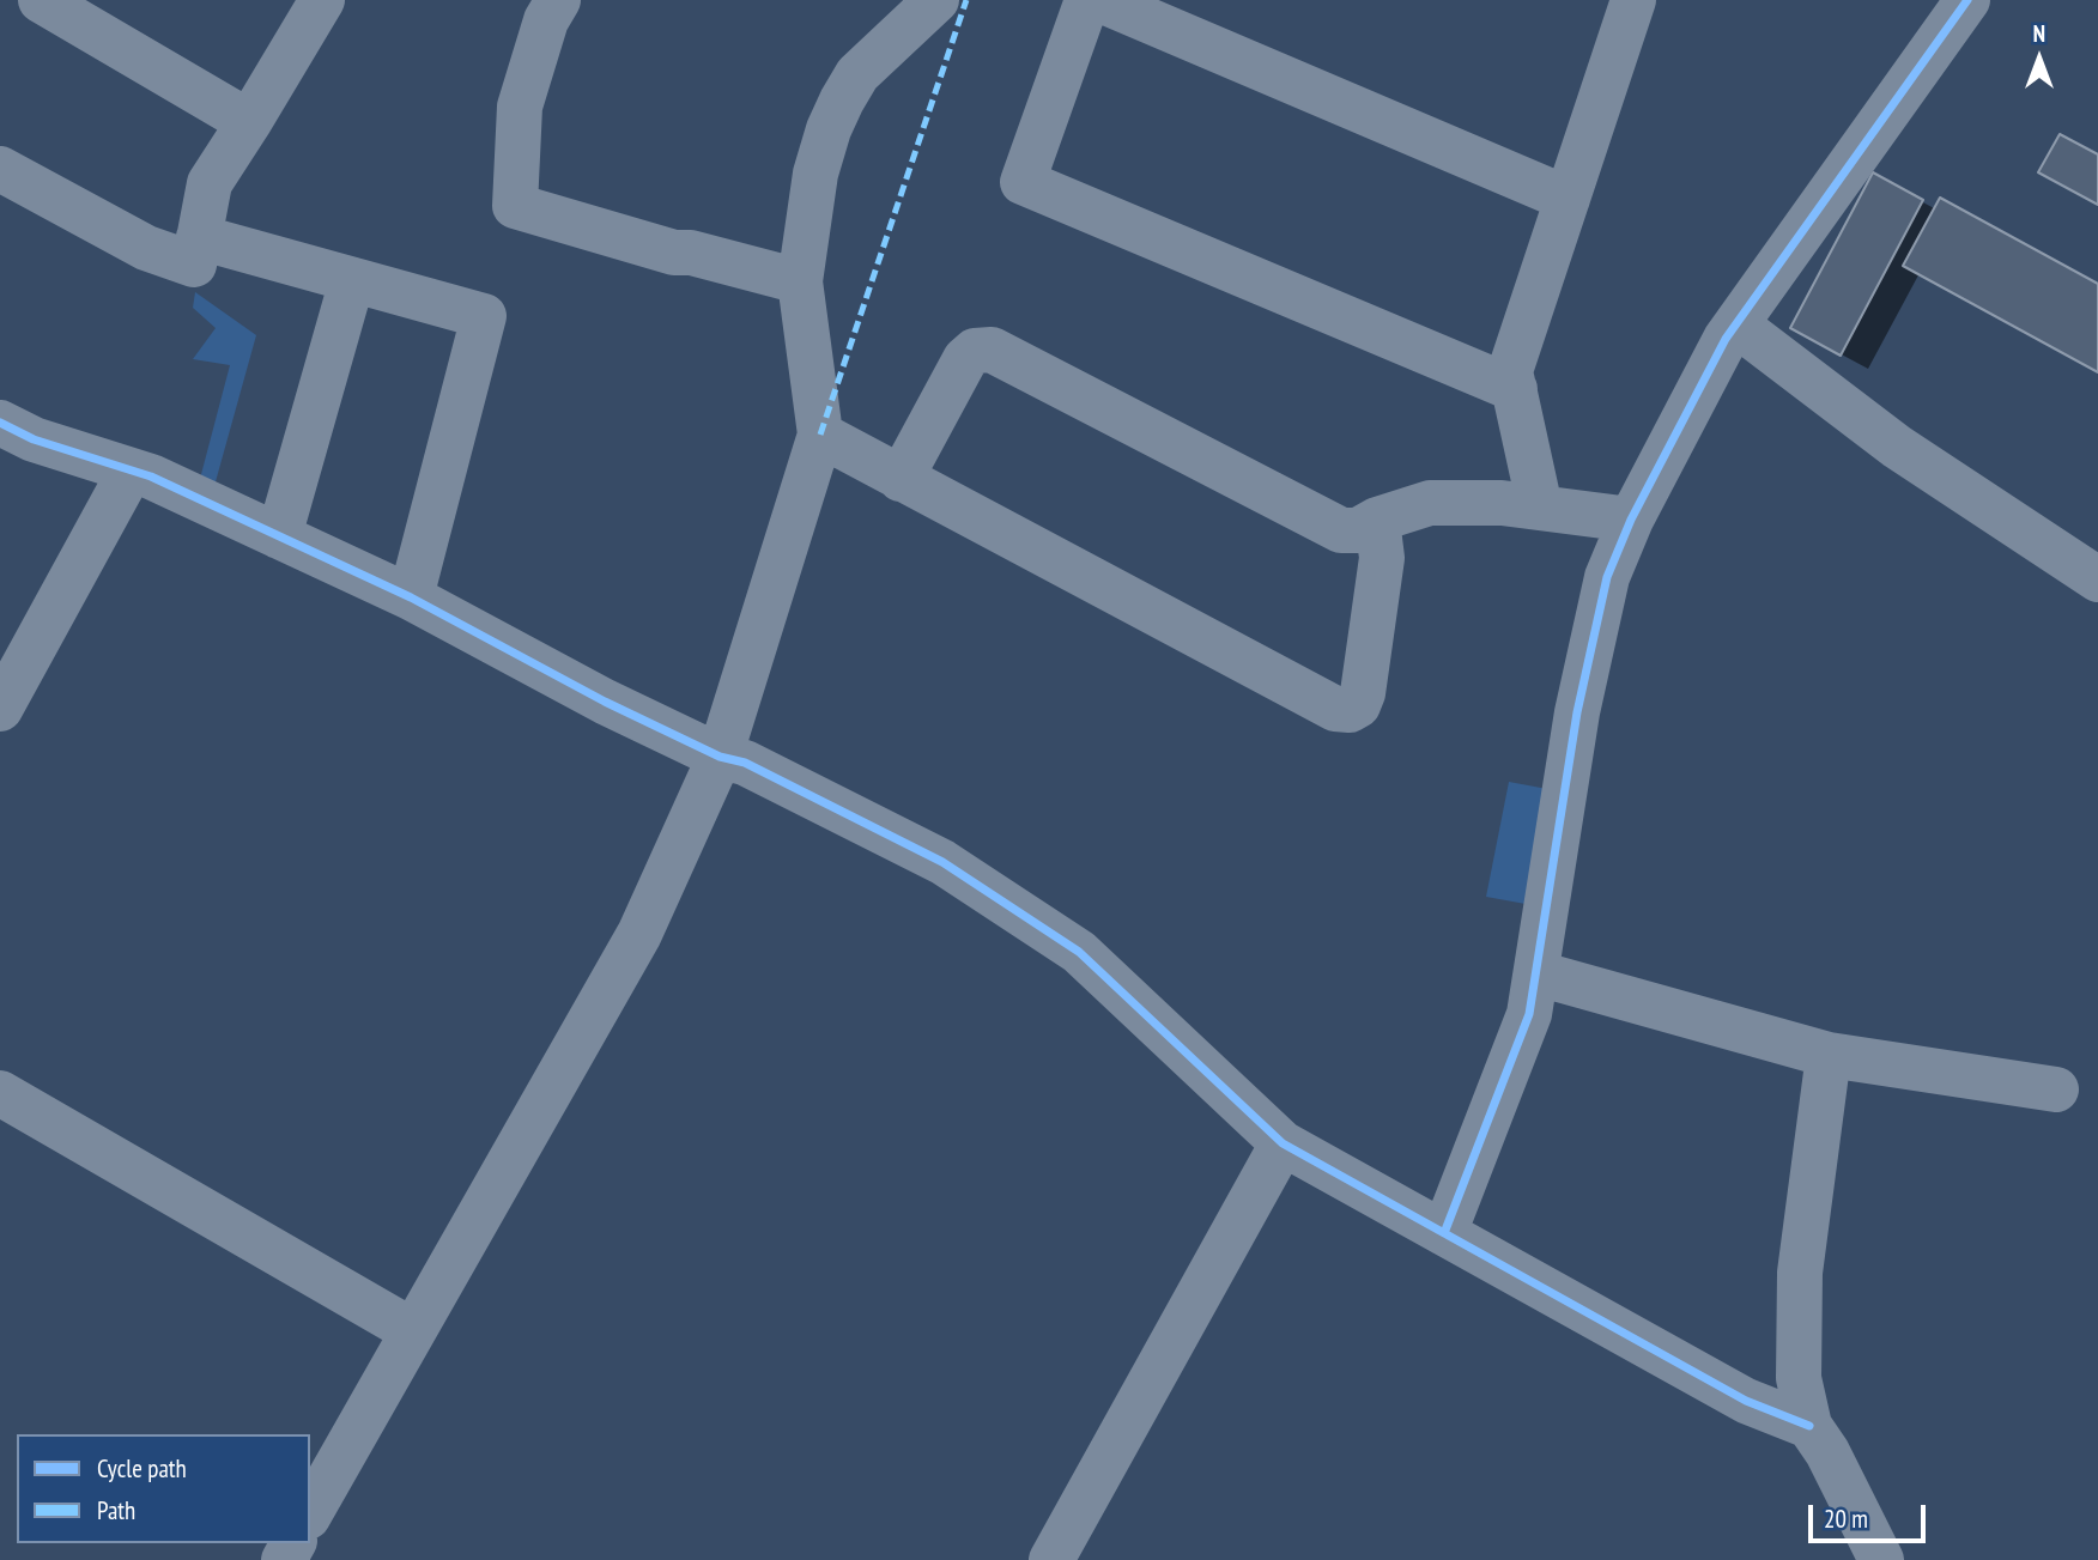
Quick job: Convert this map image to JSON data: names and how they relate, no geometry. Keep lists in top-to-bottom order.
{
  "legend": ["Cycle path", "Path"],
  "scale_bar": "20 m",
  "north": "top"
}
